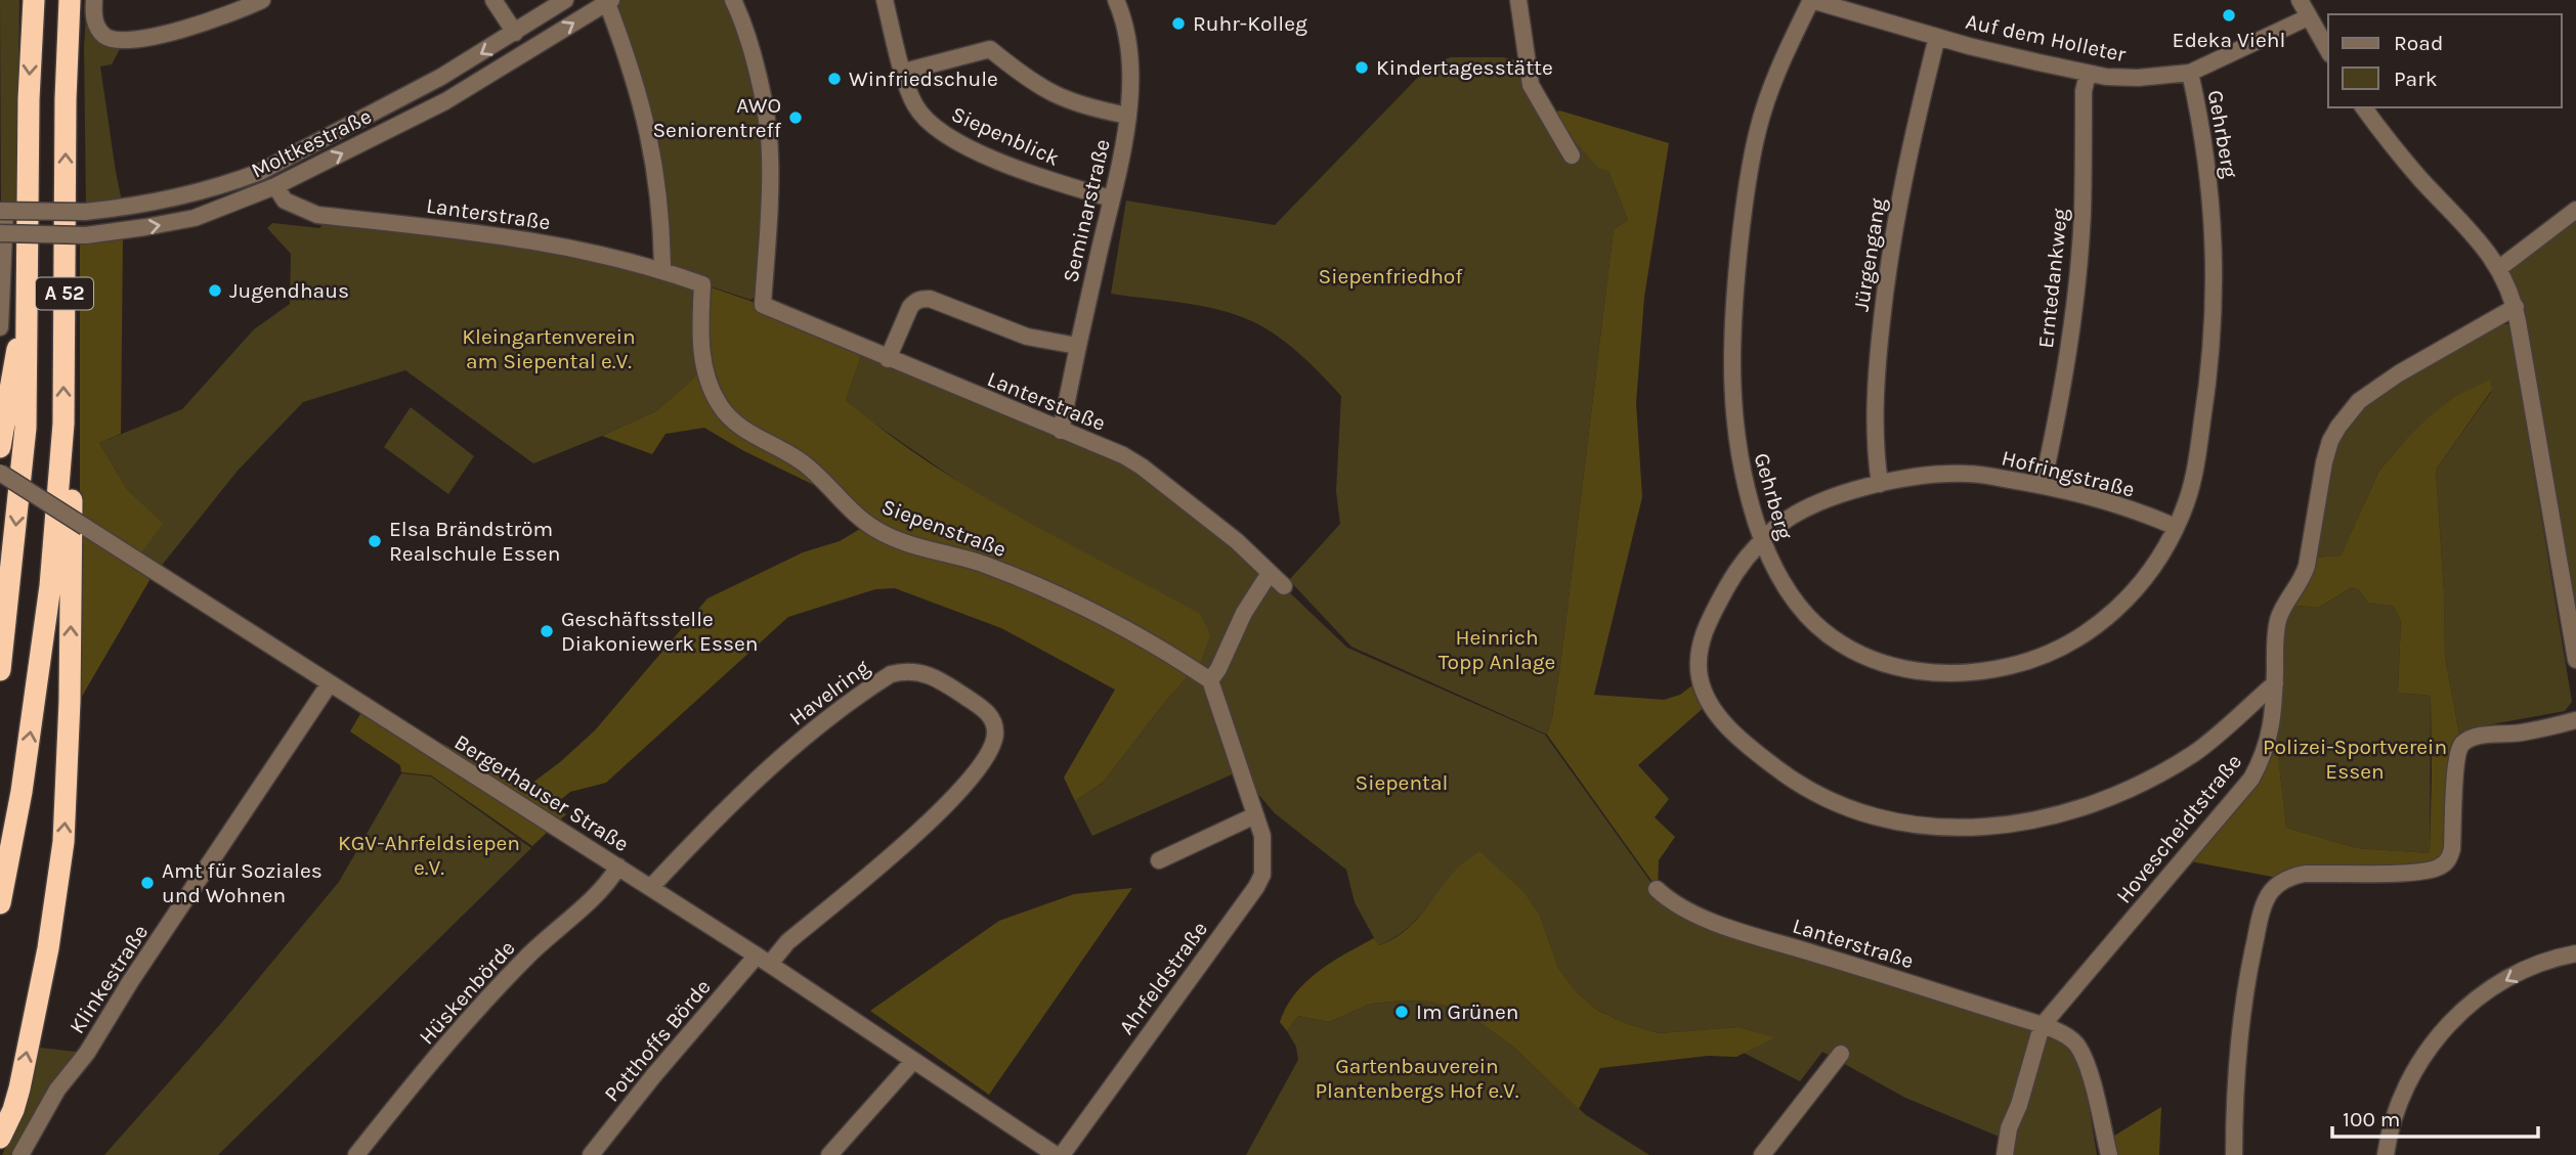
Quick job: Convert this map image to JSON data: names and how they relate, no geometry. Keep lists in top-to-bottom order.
{
  "streets": {
    "highway": ["A 52"],
    "street": [
      "Auf dem Holleter",
      "Gehrberg",
      "Siepenblick",
      "Moltkestraße",
      "Seminarstraße",
      "Lanterstraße",
      "Jürgengang",
      "Erntedankweg",
      "Hofringstraße",
      "Siepenstraße",
      "Havelring",
      "Bergerhauser Straße",
      "Hovescheidtstraße",
      "Ahrfeldstraße",
      "Klinkestraße",
      "Hüskenbörde",
      "Potthoffs Börde"
    ]
  },
  "crossings": [
    ["Auf dem Holleter", "Gehrberg"],
    ["Auf dem Holleter", "Jürgengang"],
    ["Auf dem Holleter", "Erntedankweg"],
    ["Gehrberg", "Hofringstraße"],
    ["Siepenblick", "Seminarstraße"],
    ["Moltkestraße", "Lanterstraße"],
    ["Seminarstraße", "Lanterstraße"],
    ["Lanterstraße", "Siepenstraße"],
    ["Lanterstraße", "Hovescheidtstraße"],
    ["Jürgengang", "Hofringstraße"],
    ["Erntedankweg", "Hofringstraße"],
    ["Hofringstraße", "Hovescheidtstraße"],
    ["Siepenstraße", "Ahrfeldstraße"],
    ["Havelring", "Bergerhauser Straße"],
    ["Havelring", "Potthoffs Börde"],
    ["Bergerhauser Straße", "Klinkestraße"],
    ["Bergerhauser Straße", "Hüskenbörde"],
    ["Bergerhauser Straße", "Potthoffs Börde"]
  ],
  "parks": [
    "Siepenfriedhof",
    "Kleingartenverein am Siepental e.V.",
    "Heinrich Topp Anlage",
    "Polizei-Sportverein Essen",
    "Siepental",
    "KGV-Ahrfeldsiepen e.V.",
    "Gartenbauverein Plantenbergs Hof e.V."
  ],
  "places": [
    "Edeka Viehl",
    "Ruhr-Kolleg",
    "Kindertagesstätte",
    "Winfriedschule",
    "AWO Seniorentreff",
    "Jugendhaus",
    "Elsa Brändström Realschule Essen",
    "Geschäftsstelle Diakoniewerk Essen",
    "Amt für Soziales und Wohnen",
    "Im Grünen"
  ],
  "legend": ["Road", "Park"],
  "scale_bar": "100 m"
}
